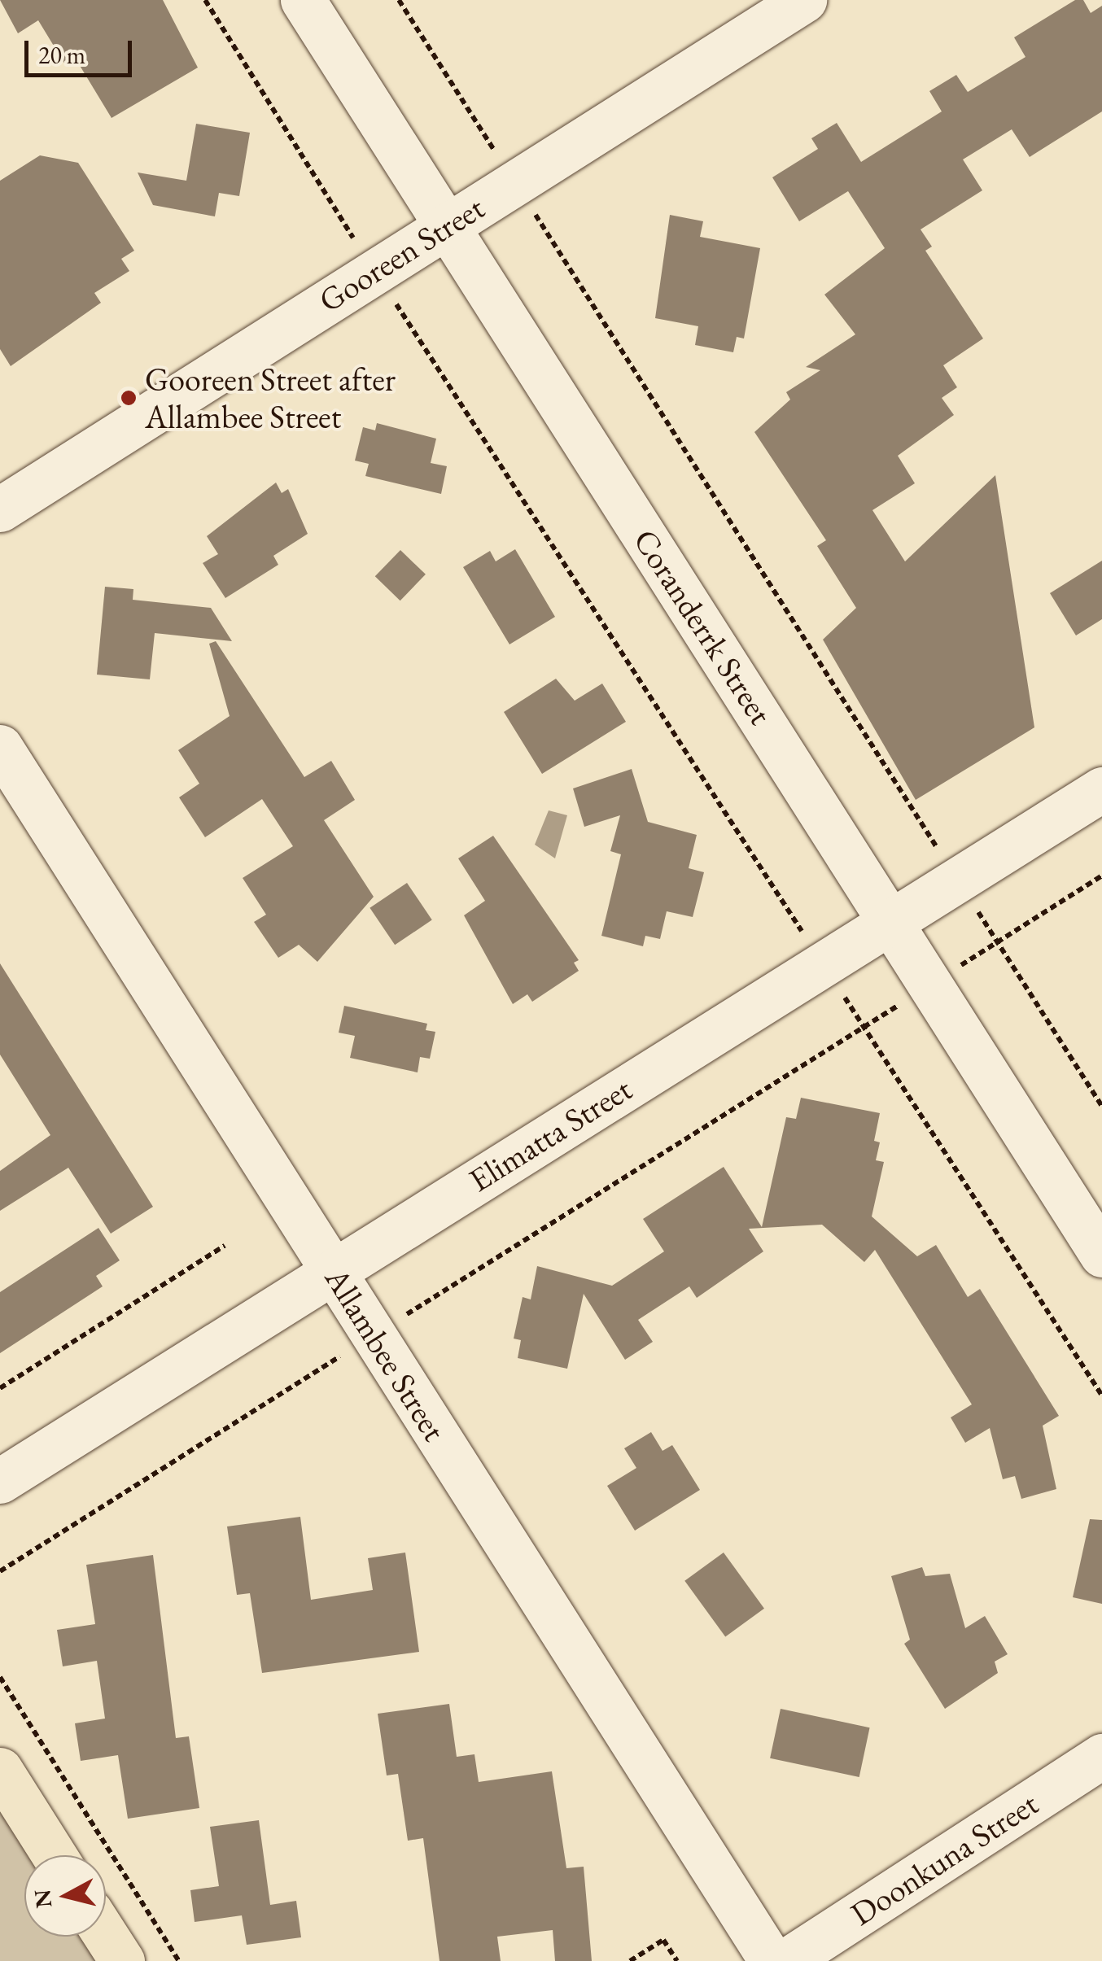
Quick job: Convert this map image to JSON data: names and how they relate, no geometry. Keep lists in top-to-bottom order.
{
  "streets": {
    "street": [
      "Gooreen Street",
      "Coranderrk Street",
      "Elimatta Street",
      "Allambee Street",
      "Doonkuna Street"
    ]
  },
  "crossings": [
    ["Gooreen Street", "Coranderrk Street"],
    ["Coranderrk Street", "Elimatta Street"],
    ["Elimatta Street", "Allambee Street"]
  ],
  "places": ["Gooreen Street after Allambee Street"],
  "scale_bar": "20 m",
  "north": "left"
}
